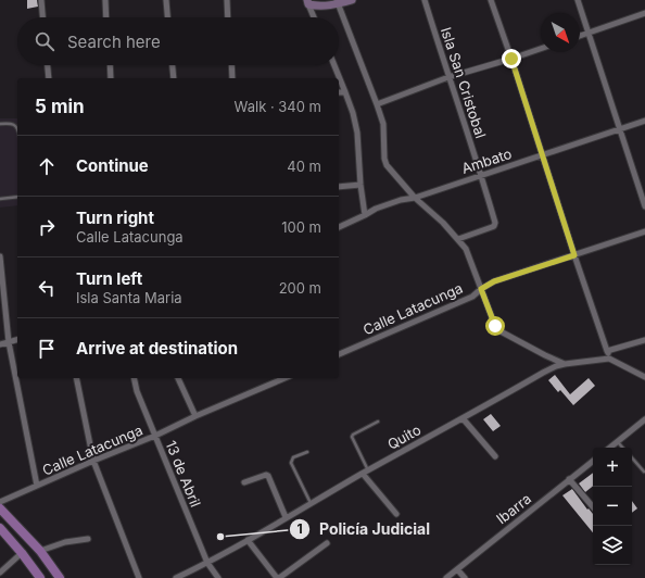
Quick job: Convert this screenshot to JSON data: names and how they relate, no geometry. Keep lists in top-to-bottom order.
{
  "streets": {
    "street": [
      "Isla San Cristobal",
      "Ambato",
      "Calle Latacunga",
      "Quito",
      "13 de Abril",
      "Ibarra"
    ]
  },
  "crossings": [
    ["Isla San Cristobal", "Ambato"],
    ["Calle Latacunga", "13 de Abril"],
    ["Quito", "13 de Abril"]
  ],
  "places": ["Policía Judicial"],
  "north": "bottom right",
  "page": {
    "search": "Search here",
    "heading": ["5 min", "Walk · 340 m"],
    "list": [
      ["Continue", "40 m"],
      ["Turn right", "Calle Latacunga", "100 m"],
      ["Turn left", "Isla Santa Maria", "200 m"],
      "Arrive at destination"
    ],
    "map_buttons": ["+", "−"]
  }
}
